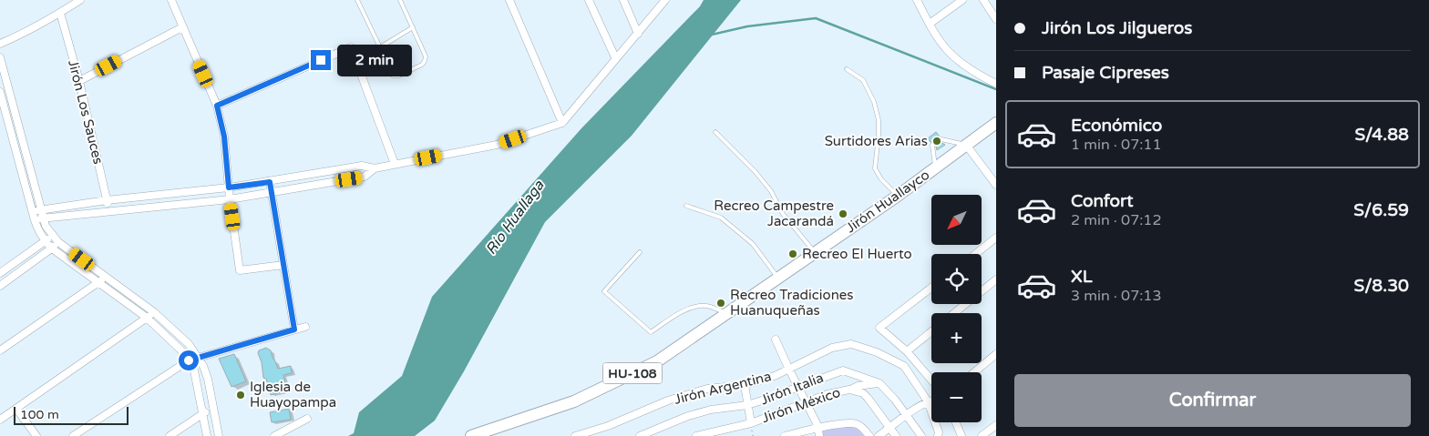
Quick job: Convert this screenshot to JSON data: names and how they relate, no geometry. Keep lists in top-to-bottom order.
{
  "streets": {
    "main road": ["Jirón Huallayco", "HU-108"],
    "street": [
      "Jirón Los Sauces",
      "Jirón Argentina",
      "Jirón Italia",
      "Jirón México"
    ]
  },
  "crossings": [
    ["Jirón Huallayco", "HU-108"]
  ],
  "water": ["Río Huallaga"],
  "places": [
    "Surtidores Arias",
    "Recreo Campestre Jacarandá",
    "Recreo El Huerto",
    "Recreo Tradiciones Huanuqueñas",
    "Iglesia de Huayopampa"
  ],
  "scale_bar": "100 m",
  "north": "bottom left",
  "page": {
    "banner": ["Jirón Los Jilgueros", "Pasaje Cipreses"],
    "bubble": "2 min",
    "list": [
      {
        "name": "Económico",
        "note": "1 min · 07:11",
        "value": "S/4.88"
      },
      {
        "name": "Confort",
        "note": "2 min · 07:12",
        "value": "S/6.59"
      },
      {
        "name": "XL",
        "note": "3 min · 07:13",
        "value": "S/8.30"
      }
    ],
    "map_buttons": ["+", "−"],
    "buttons": "Confirmar",
    "scale": "100 m"
  }
}
